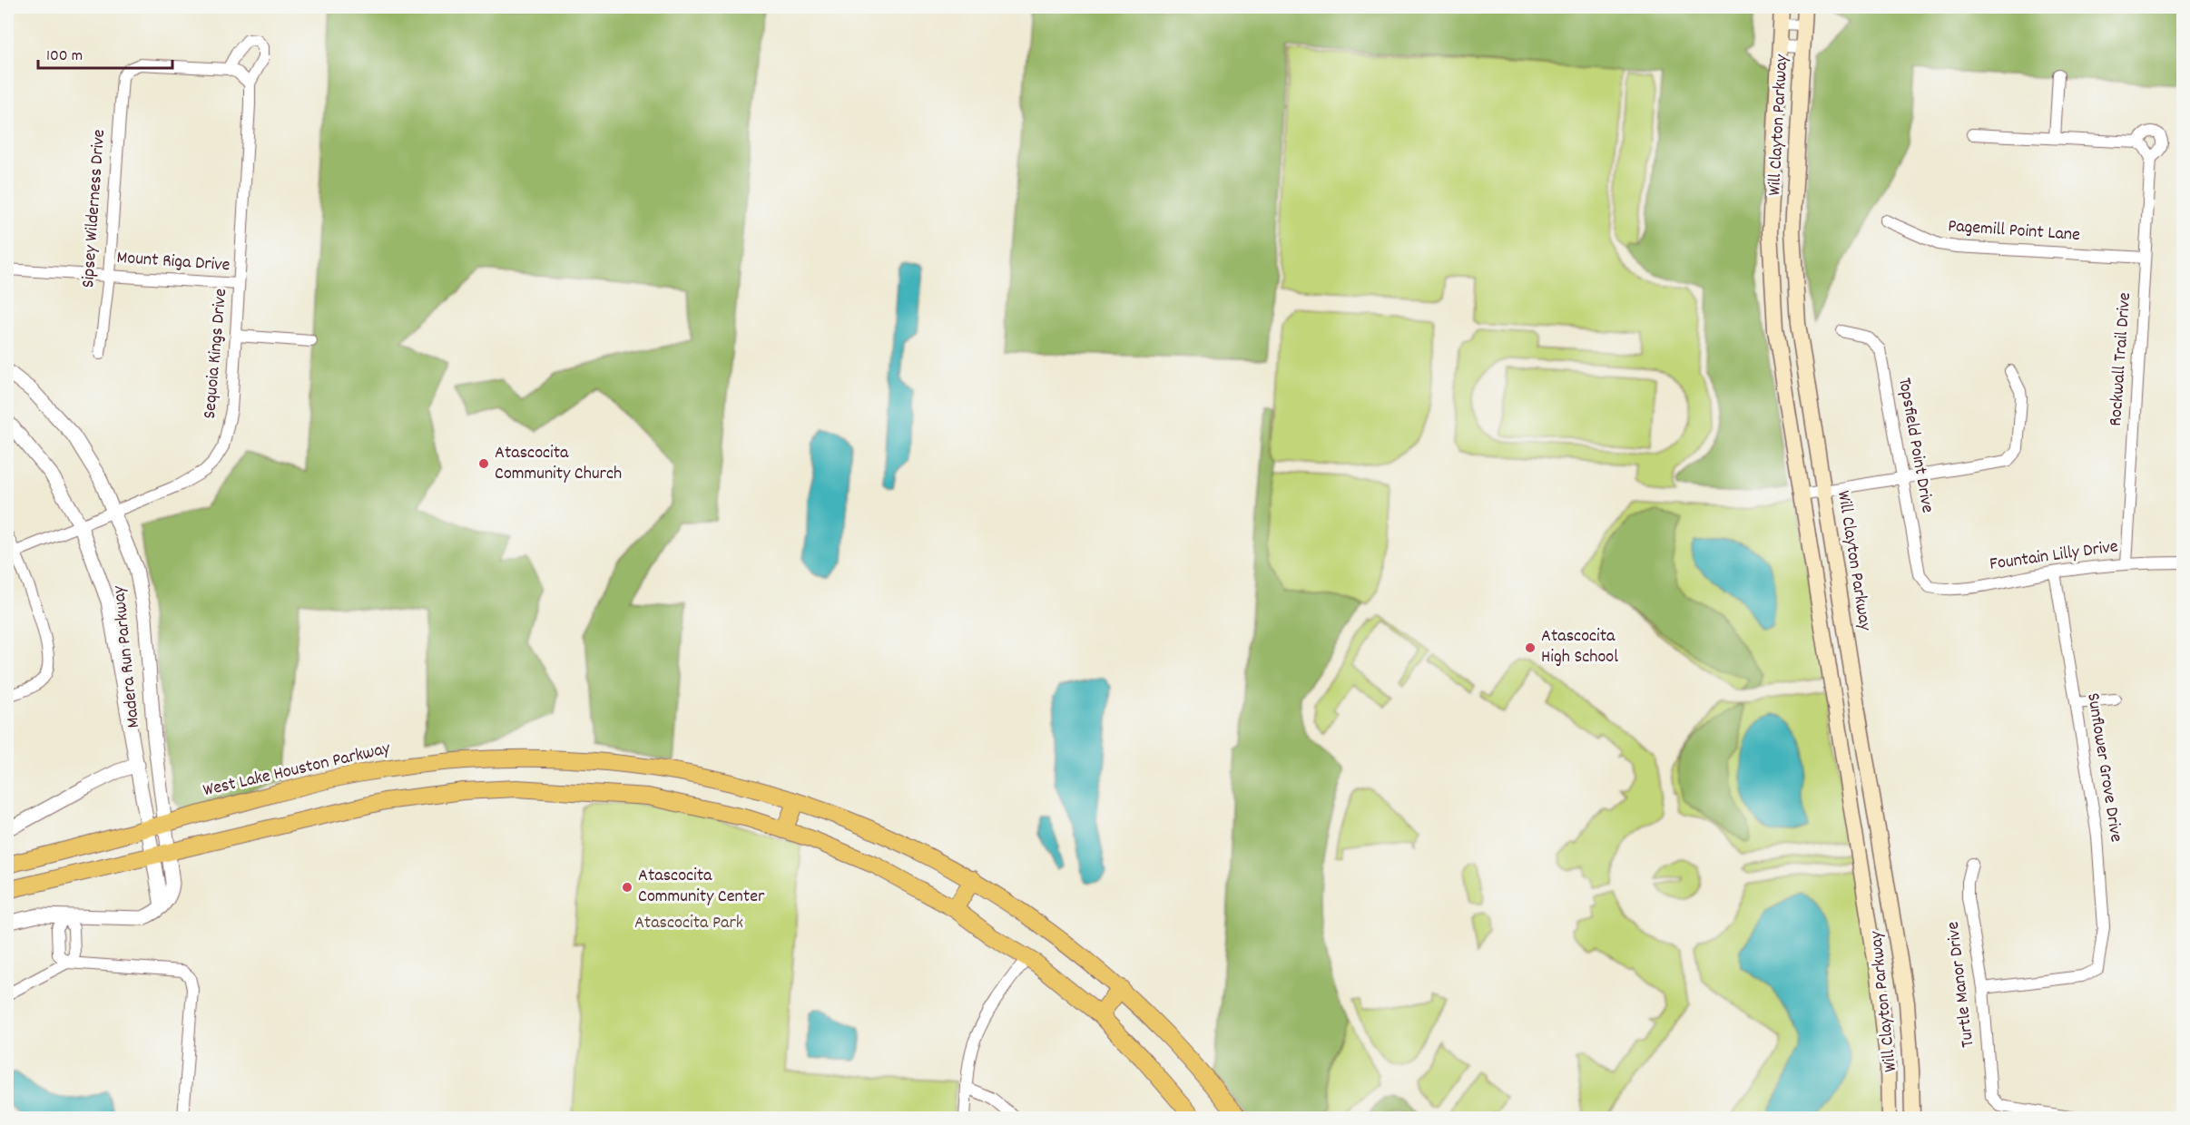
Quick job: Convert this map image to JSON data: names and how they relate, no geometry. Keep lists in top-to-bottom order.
{
  "streets": {
    "main road": ["Will Clayton Parkway", "West Lake Houston Parkway"],
    "street": [
      "Sipsey Wilderness Drive",
      "Pagemill Point Lane",
      "Mount Riga Drive",
      "Sequoia Kings Drive",
      "Rockwall Trail Drive",
      "Topsfield Point Drive",
      "Fountain Lilly Drive",
      "Madera Run Parkway",
      "Sunflower Grove Drive",
      "Turtle Manor Drive"
    ]
  },
  "crossings": [
    ["Sipsey Wilderness Drive", "Mount Riga Drive"],
    ["Sipsey Wilderness Drive", "Sequoia Kings Drive"],
    ["Pagemill Point Lane", "Rockwall Trail Drive"],
    ["Mount Riga Drive", "Sequoia Kings Drive"],
    ["Sequoia Kings Drive", "Madera Run Parkway"],
    ["Rockwall Trail Drive", "Fountain Lilly Drive"],
    ["Topsfield Point Drive", "Fountain Lilly Drive"],
    ["Fountain Lilly Drive", "Sunflower Grove Drive"],
    ["Madera Run Parkway", "West Lake Houston Parkway"],
    ["Sunflower Grove Drive", "Turtle Manor Drive"]
  ],
  "parks": ["Atascocita Park"],
  "places": ["Atascocita Community Church", "Atascocita High School", "Atascocita Community Center"],
  "scale_bar": "100 m"
}
